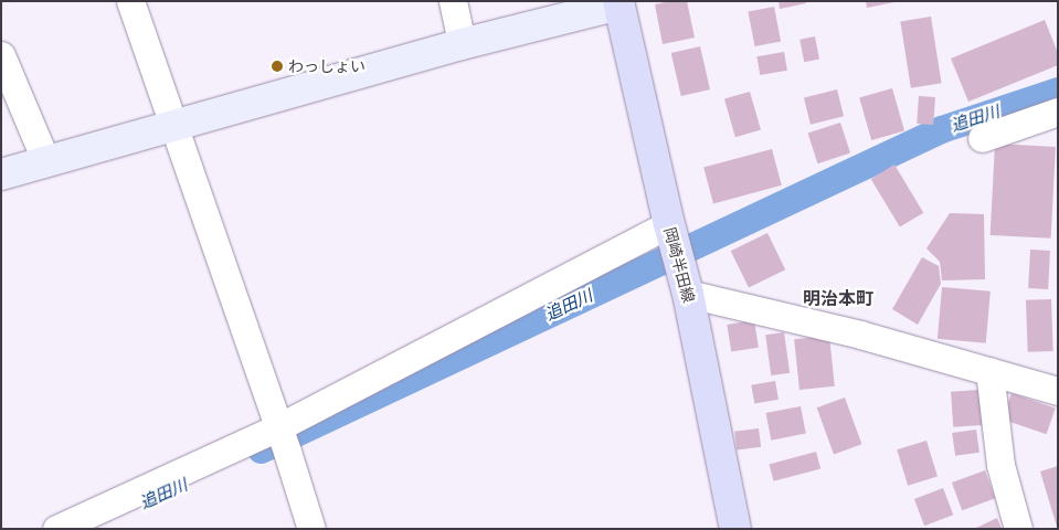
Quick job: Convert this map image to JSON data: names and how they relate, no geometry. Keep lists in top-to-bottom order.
{
  "streets": {
    "main road": ["岡崎半田線"]
  },
  "districts": ["明治本町"],
  "water": ["追田川"],
  "places": ["わっしょい"]
}
